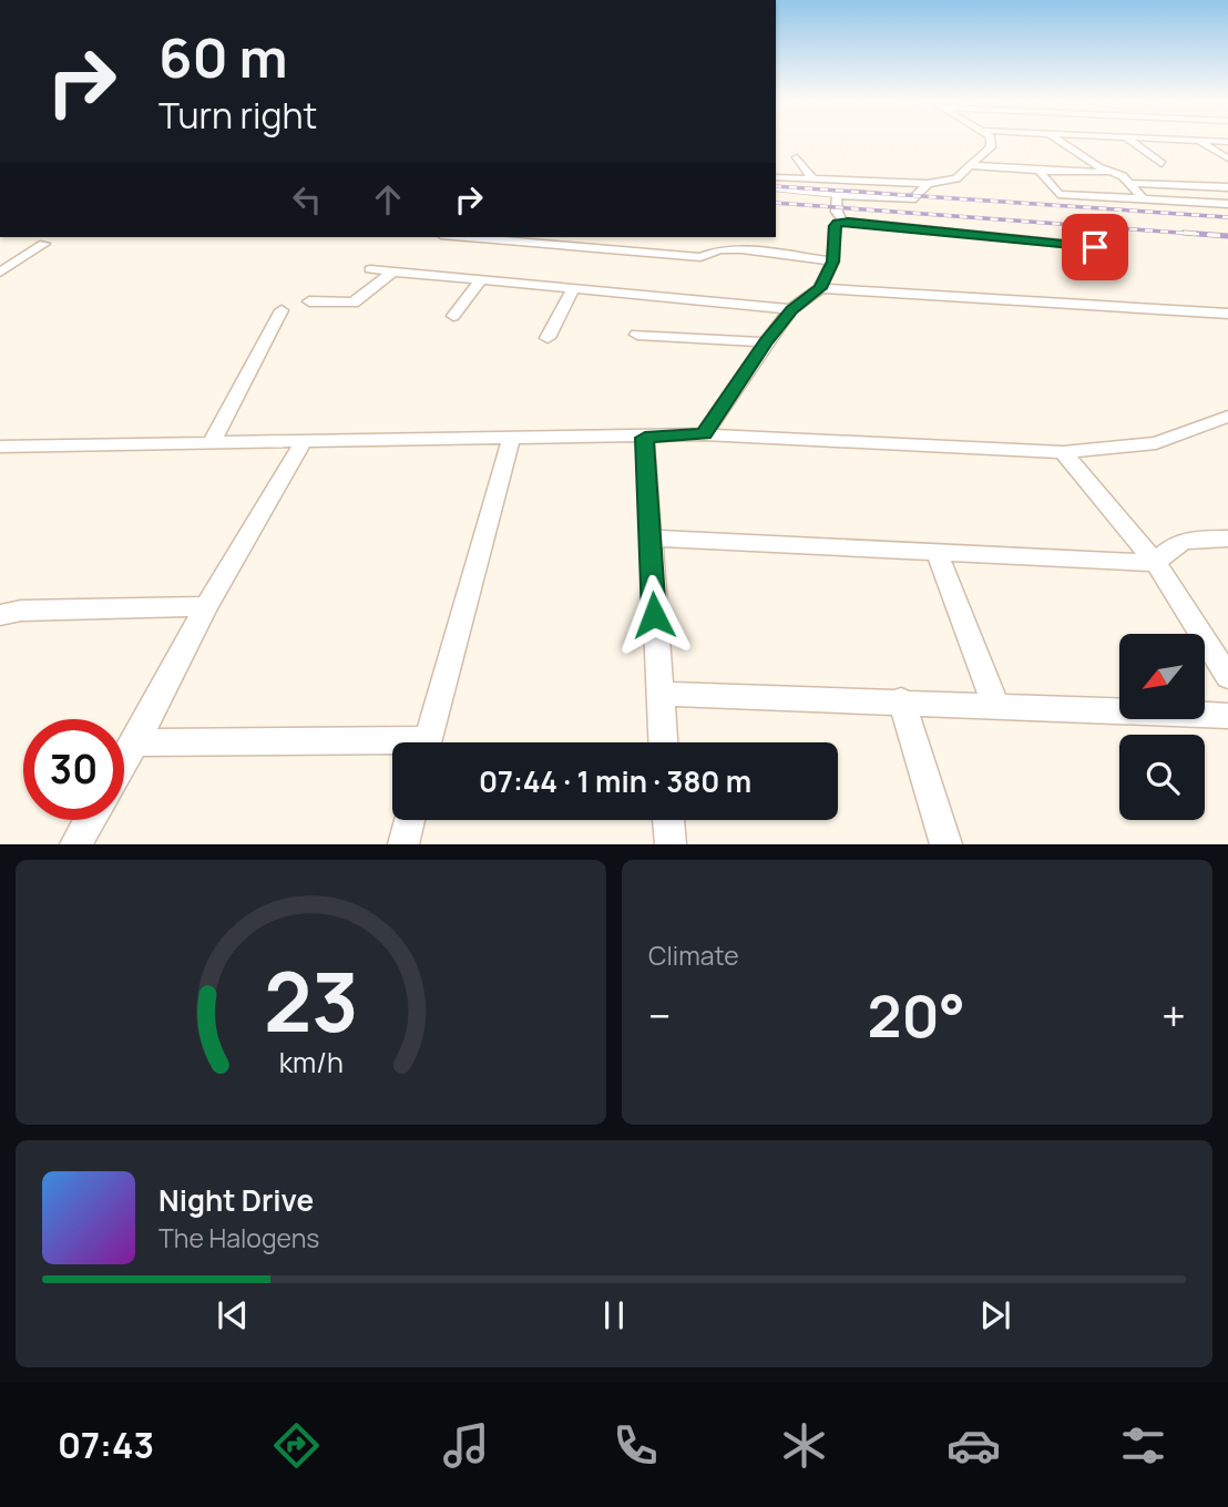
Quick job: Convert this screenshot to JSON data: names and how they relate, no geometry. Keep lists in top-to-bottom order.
{
  "north": "bottom left",
  "page": {
    "turn": ["60 m", "Turn right"],
    "limit": "30",
    "trip": "07:44 · 1 min · 380 m",
    "tile": "Climate",
    "heat": ["−", "20°", "+"],
    "song": ["Night Drive", "The Halogens"],
    "tabs": "07:43",
    "gauge": ["23", "km/h"]
  }
}
